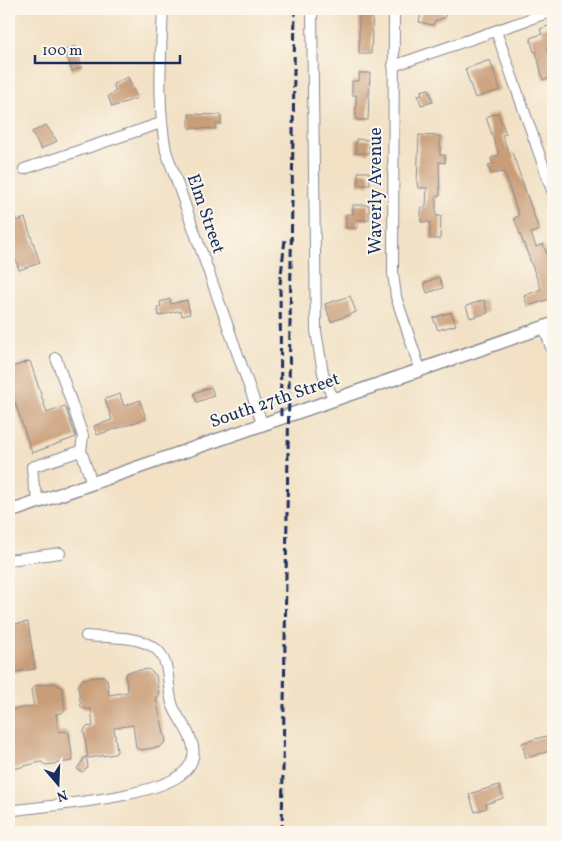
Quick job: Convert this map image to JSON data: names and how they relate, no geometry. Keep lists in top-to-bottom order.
{
  "streets": {
    "main road": ["South 27th Street"],
    "street": ["Waverly Avenue", "Elm Street"]
  },
  "crossings": [
    ["Waverly Avenue", "South 27th Street"],
    ["Elm Street", "South 27th Street"]
  ],
  "scale_bar": "100 m",
  "north": "bottom"
}
